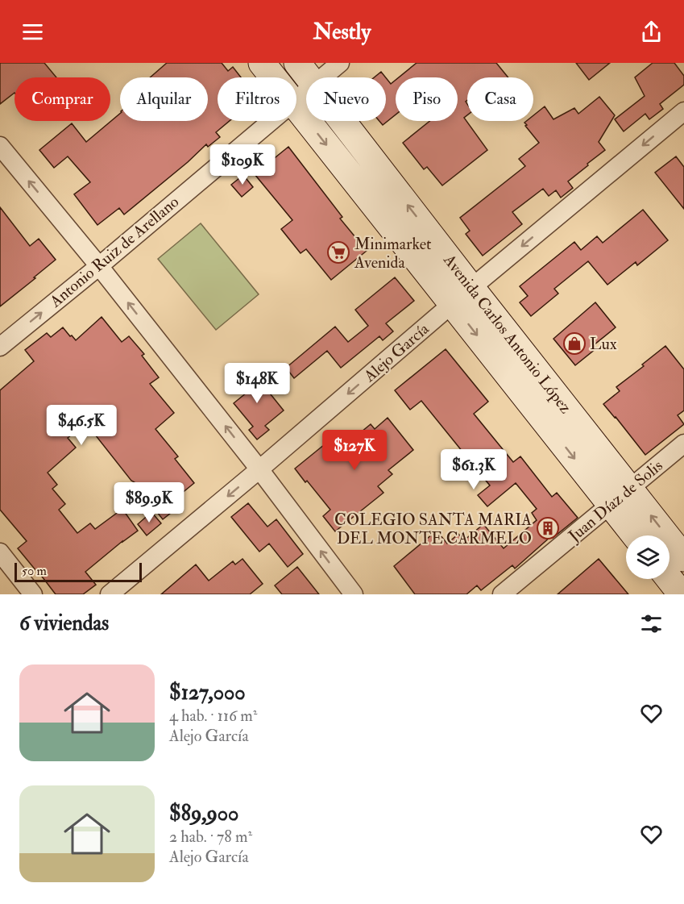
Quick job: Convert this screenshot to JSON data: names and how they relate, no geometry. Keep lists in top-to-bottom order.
{
  "streets": {
    "main road": ["Avenida Carlos Antonio López"],
    "street": ["Antonio Ruiz de Arellano", "Alejo García", "Juan Díaz de Solis"]
  },
  "crossings": [
    ["Avenida Carlos Antonio López", "Alejo García"],
    ["Avenida Carlos Antonio López", "Juan Díaz de Solis"]
  ],
  "one_way": ["Alejo García"],
  "places": {
    "supermarket": ["Minimarket Avenida"],
    "shop": ["Lux"],
    "building": ["COLEGIO SANTA MARIA DEL MONTE CARMELO"]
  },
  "scale_bar": "50 m",
  "page": {
    "header": "Nestly",
    "chip": [
      "Comprar",
      "Alquilar",
      "Filtros",
      "Nuevo",
      "Piso",
      "Casa"
    ],
    "price": [
      "$109K",
      "$148K",
      "$46.5K",
      "$127K",
      "$61.3K",
      "$89.9K"
    ],
    "scale": "50 m",
    "heading": "6 viviendas",
    "list": [
      {
        "name": "$127,000",
        "note": "4 hab. · 116 m² · Alejo García"
      },
      {
        "name": "$89,900",
        "note": "2 hab. · 78 m² · Alejo García"
      }
    ]
  }
}
